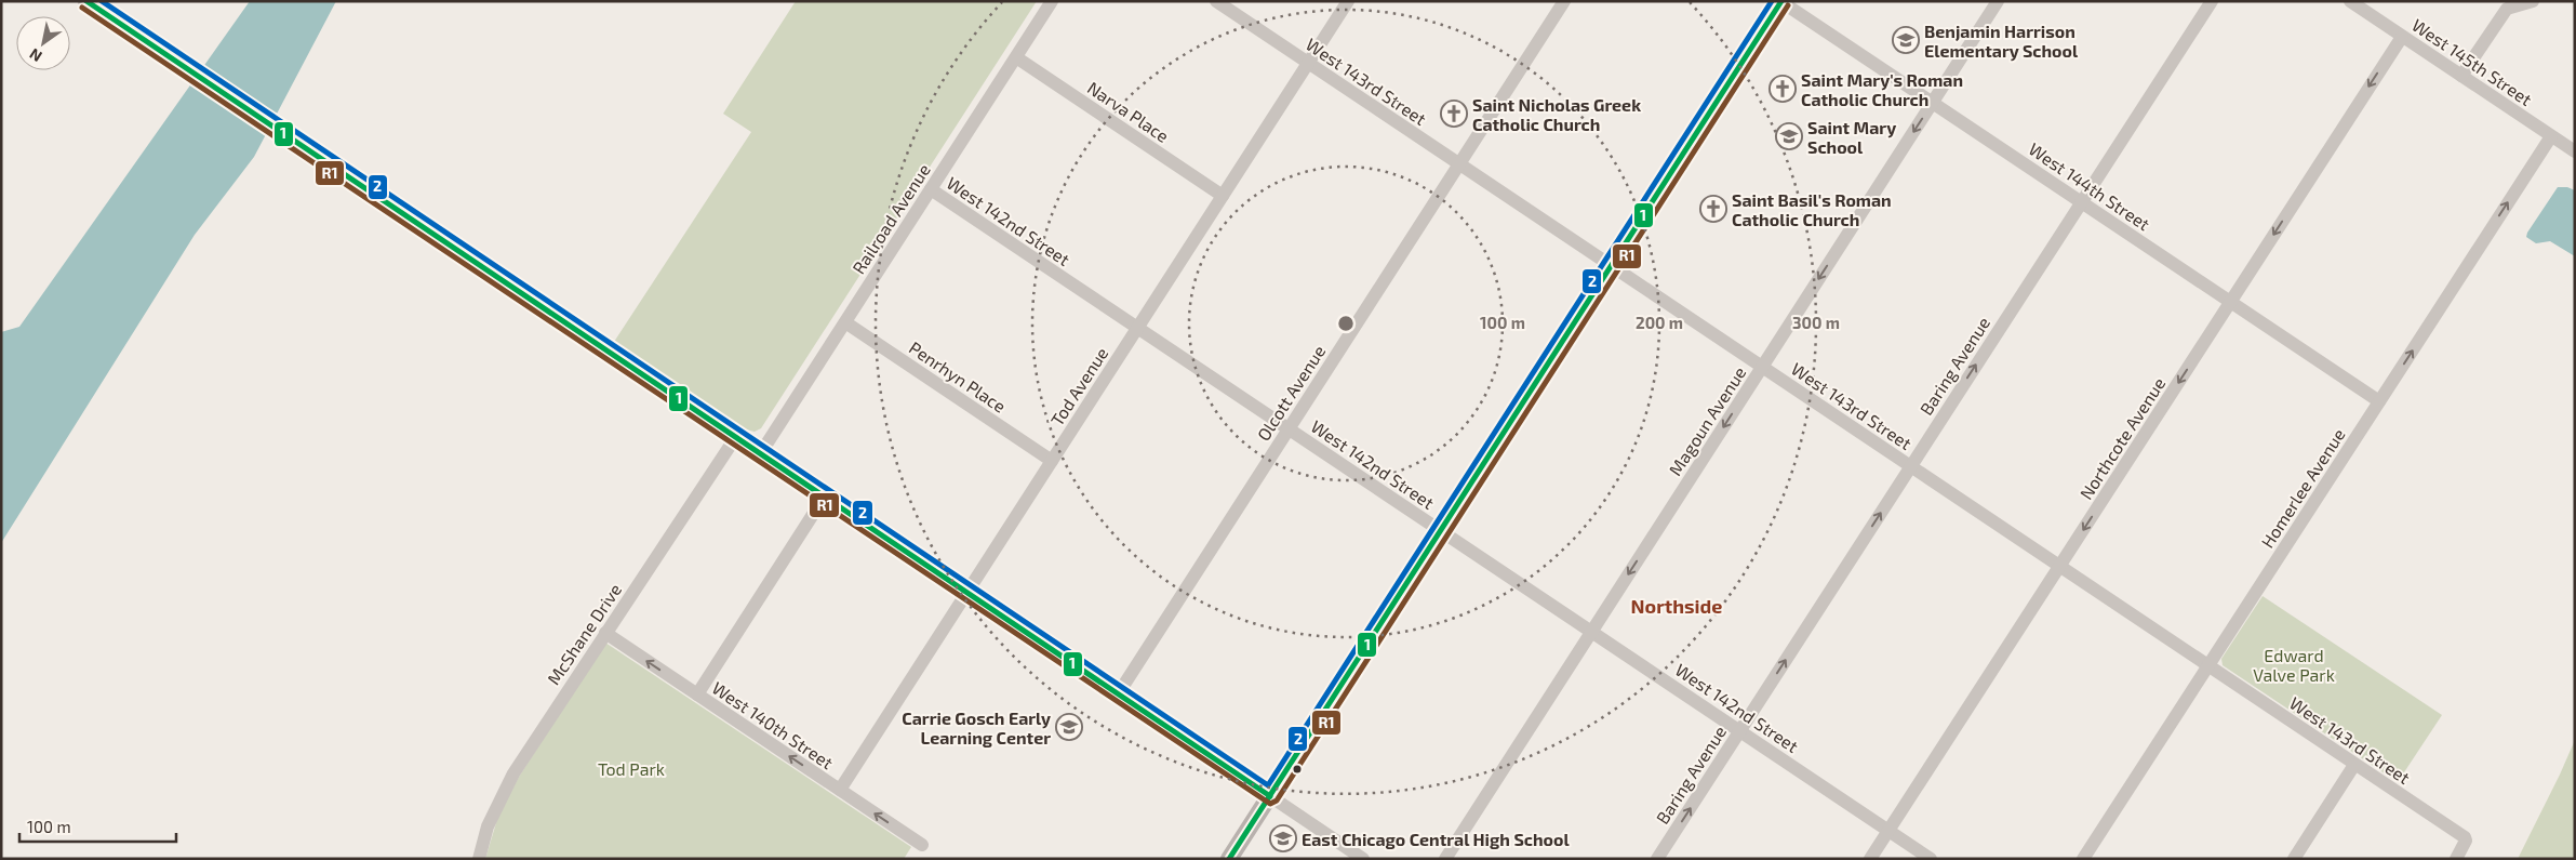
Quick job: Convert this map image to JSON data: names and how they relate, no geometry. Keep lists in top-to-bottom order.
{
  "streets": {
    "street": [
      "West 145th Street",
      "West 143rd Street",
      "Narva Place",
      "West 144th Street",
      "Railroad Avenue",
      "West 142nd Street",
      "Baring Avenue",
      "Penrhyn Place",
      "Tod Avenue",
      "Olcott Avenue",
      "Magoun Avenue",
      "Northcote Avenue",
      "Homerlee Avenue",
      "McShane Drive",
      "West 140th Street"
    ]
  },
  "crossings": [
    ["West 145th Street", "Northcote Avenue"],
    ["West 145th Street", "Homerlee Avenue"],
    ["West 143rd Street", "Baring Avenue"],
    ["West 143rd Street", "Tod Avenue"],
    ["West 143rd Street", "Olcott Avenue"],
    ["West 143rd Street", "Magoun Avenue"],
    ["West 143rd Street", "Northcote Avenue"],
    ["West 143rd Street", "Homerlee Avenue"],
    ["Narva Place", "Railroad Avenue"],
    ["Narva Place", "Tod Avenue"],
    ["West 144th Street", "Baring Avenue"],
    ["West 144th Street", "Magoun Avenue"],
    ["West 144th Street", "Northcote Avenue"],
    ["West 144th Street", "Homerlee Avenue"],
    ["Railroad Avenue", "West 142nd Street"],
    ["Railroad Avenue", "Penrhyn Place"],
    ["West 142nd Street", "Baring Avenue"],
    ["West 142nd Street", "Tod Avenue"],
    ["West 142nd Street", "Olcott Avenue"],
    ["West 142nd Street", "Magoun Avenue"],
    ["West 142nd Street", "Northcote Avenue"],
    ["Penrhyn Place", "Tod Avenue"],
    ["Tod Avenue", "West 140th Street"],
    ["McShane Drive", "West 140th Street"]
  ],
  "one_way": [
    "Baring Avenue",
    "Magoun Avenue",
    "Northcote Avenue",
    "Homerlee Avenue",
    "West 140th Street"
  ],
  "districts": ["Northside"],
  "parks": ["Edward Valve Park", "Tod Park"],
  "places": {
    "school or university": [
      "Benjamin Harrison Elementary School",
      "Saint Mary School",
      "Carrie Gosch Early Learning Center",
      "East Chicago Central High School"
    ],
    "church": ["Saint Mary's Roman Catholic Church", "Saint Nicholas Greek Catholic Church", "Saint Basil's Roman Catholic Church"]
  },
  "lines": ["transit line 1", "transit line 2", "transit line R1"],
  "scale_bar": "100 m",
  "north": "bottom left",
  "rings": ["100 m", "200 m", "300 m"]
}
